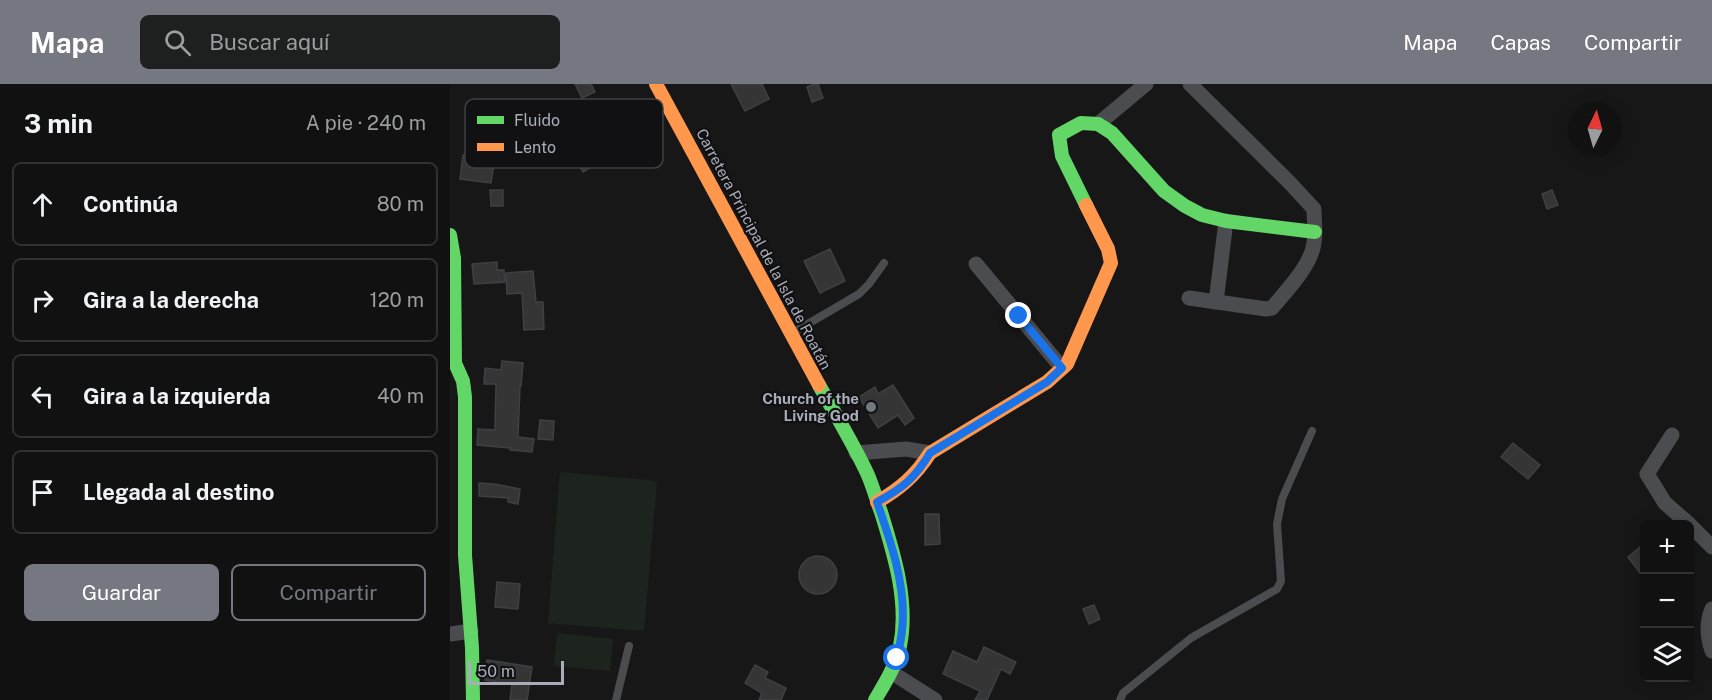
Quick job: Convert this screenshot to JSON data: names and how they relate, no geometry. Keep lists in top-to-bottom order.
{
  "streets": {
    "street": ["Carretera Principal de la Isla de Roatán"]
  },
  "places": ["Church of the Living God"],
  "legend": ["Fluido", "Lento"],
  "scale_bar": "50 m",
  "north": "top",
  "page": {
    "header": "Mapa",
    "search": "Buscar aquí",
    "nav": ["Mapa", "Capas", "Compartir"],
    "heading": ["3 min", "A pie · 240 m"],
    "list": [
      ["Continúa", "80 m"],
      ["Gira a la derecha", "120 m"],
      ["Gira a la izquierda", "40 m"],
      "Llegada al destino"
    ],
    "map_buttons": ["+", "−"],
    "buttons": ["Guardar", "Compartir"],
    "scale": "50 m"
  }
}
